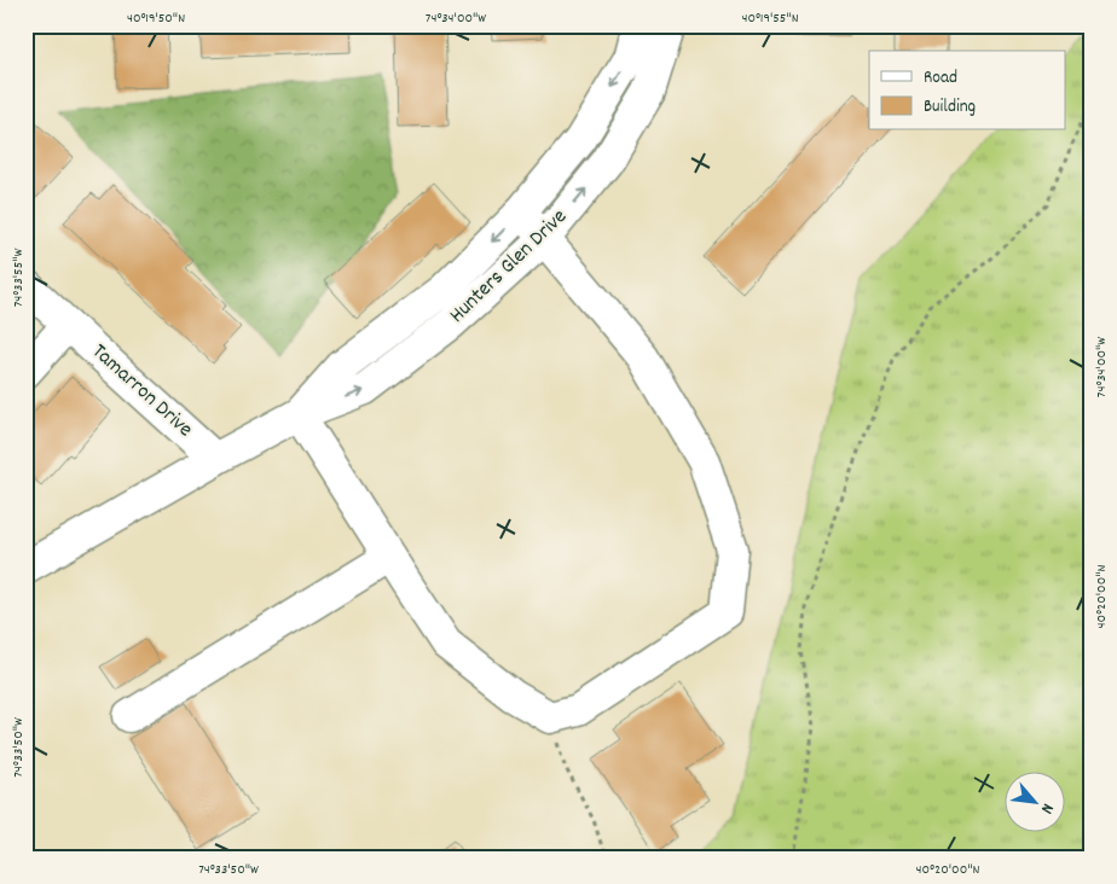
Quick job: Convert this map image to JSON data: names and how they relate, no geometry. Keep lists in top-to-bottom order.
{
  "streets": {
    "street": ["Hunters Glen Drive", "Tamarron Drive"]
  },
  "crossings": [
    ["Hunters Glen Drive", "Tamarron Drive"]
  ],
  "legend": ["Road", "Building"],
  "north": "bottom right",
  "coordinates": [
    "40°19'50\"N",
    "74°34'00\"W",
    "40°19'55\"N",
    "74°33'55\"W",
    "40°20'00\"N",
    "74°33'50\"W"
  ]
}
